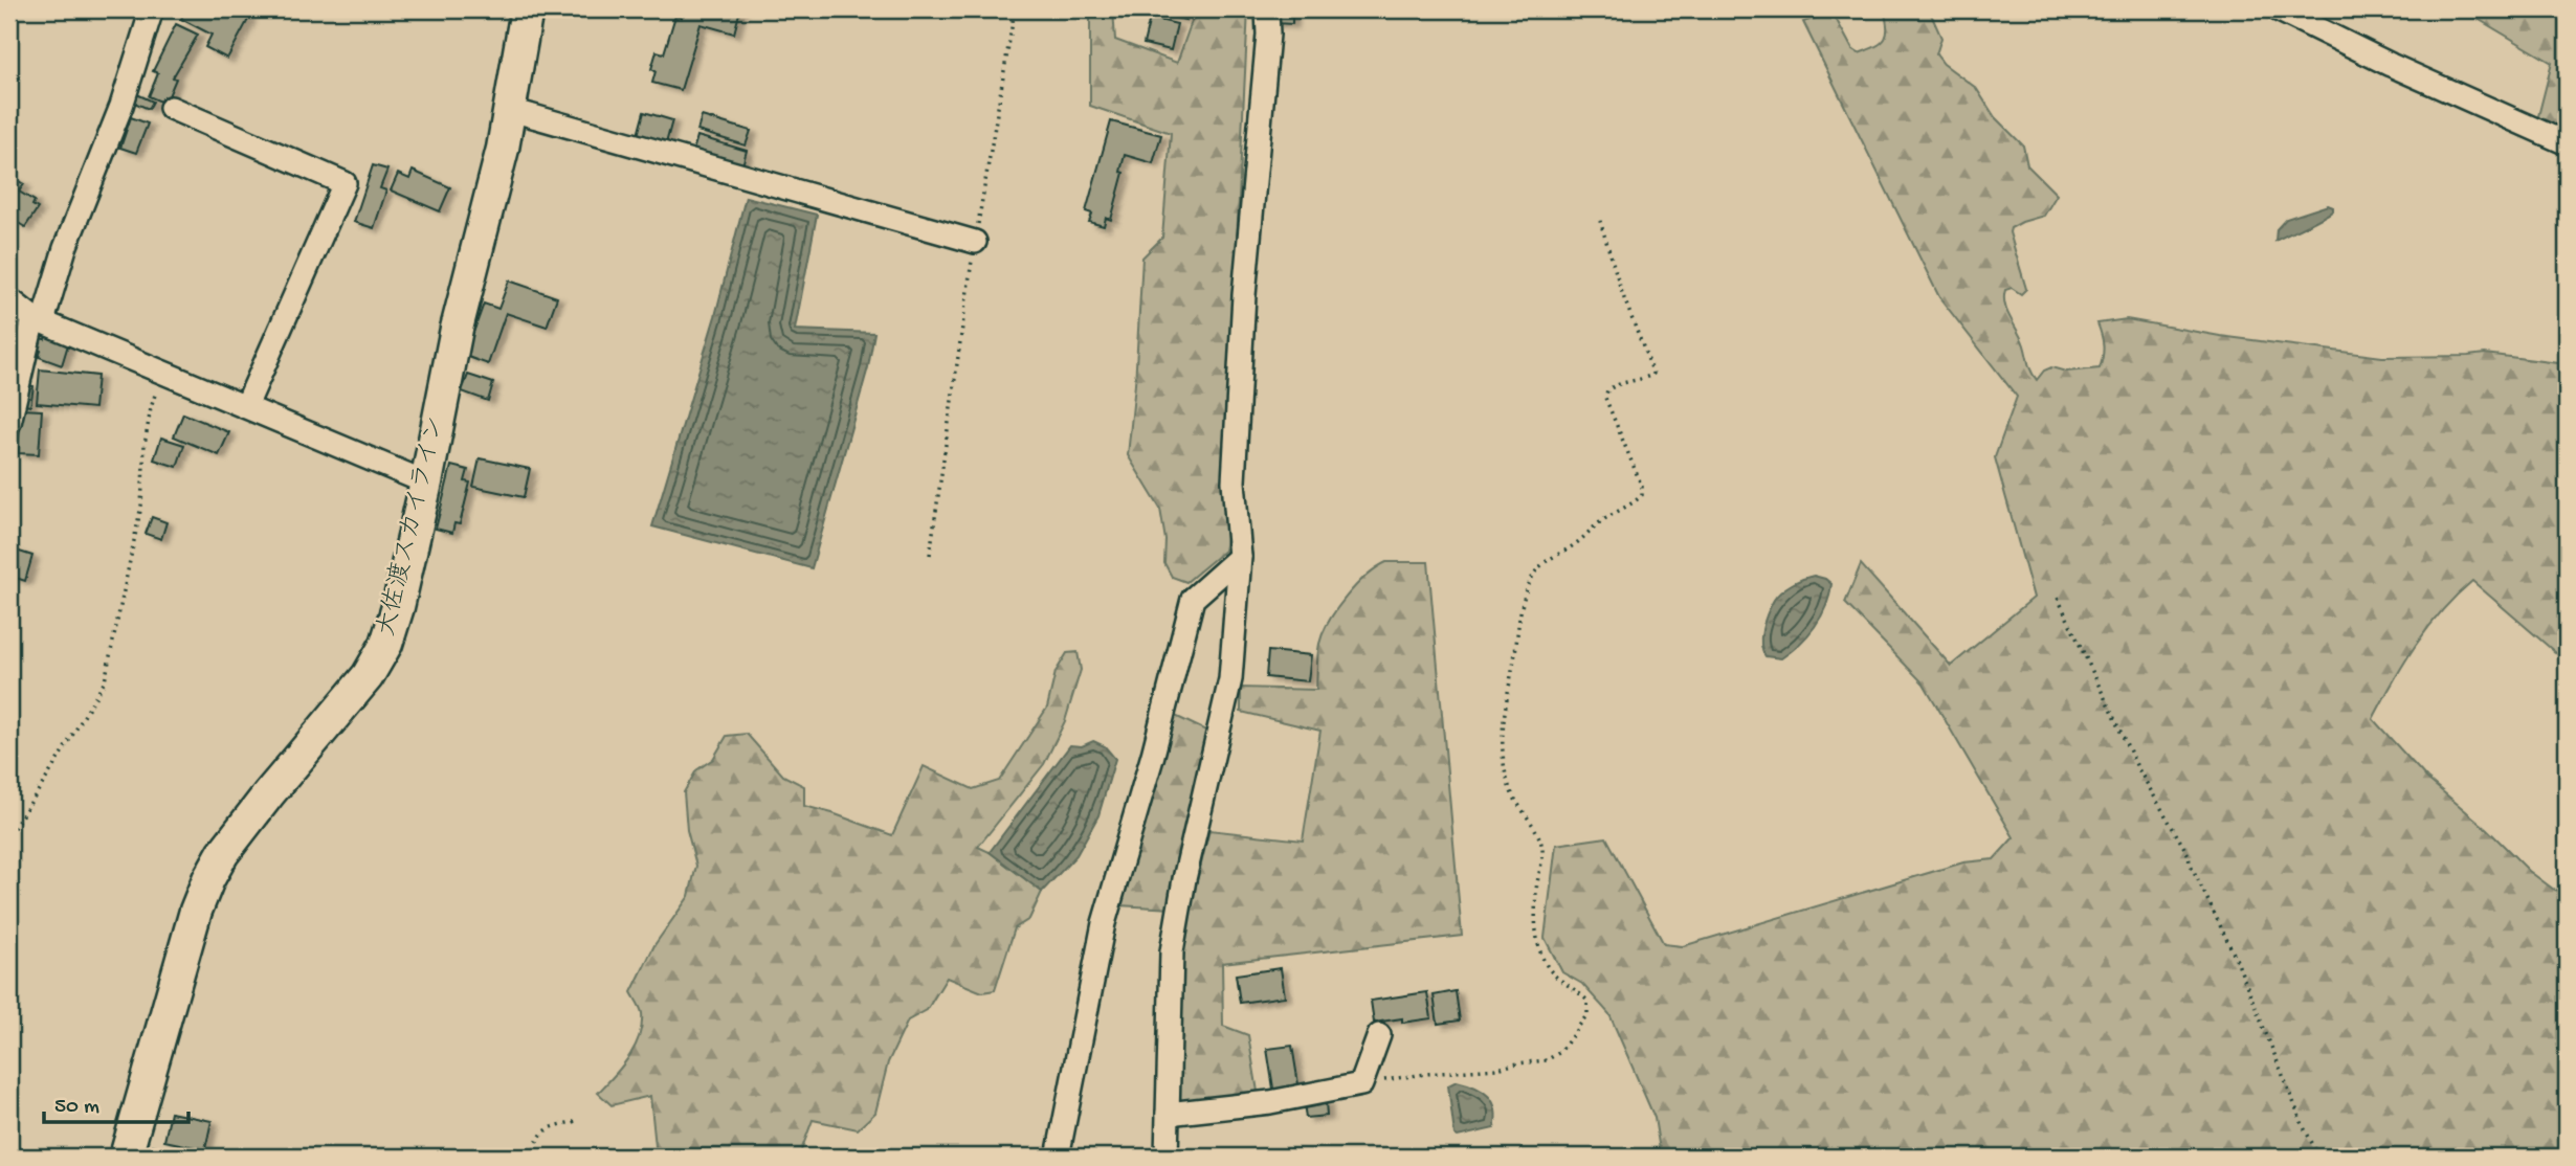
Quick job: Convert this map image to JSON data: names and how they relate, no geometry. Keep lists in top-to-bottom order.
{
  "streets": {
    "street": ["大佐渡スカイライン"]
  },
  "scale_bar": "50 m"
}
